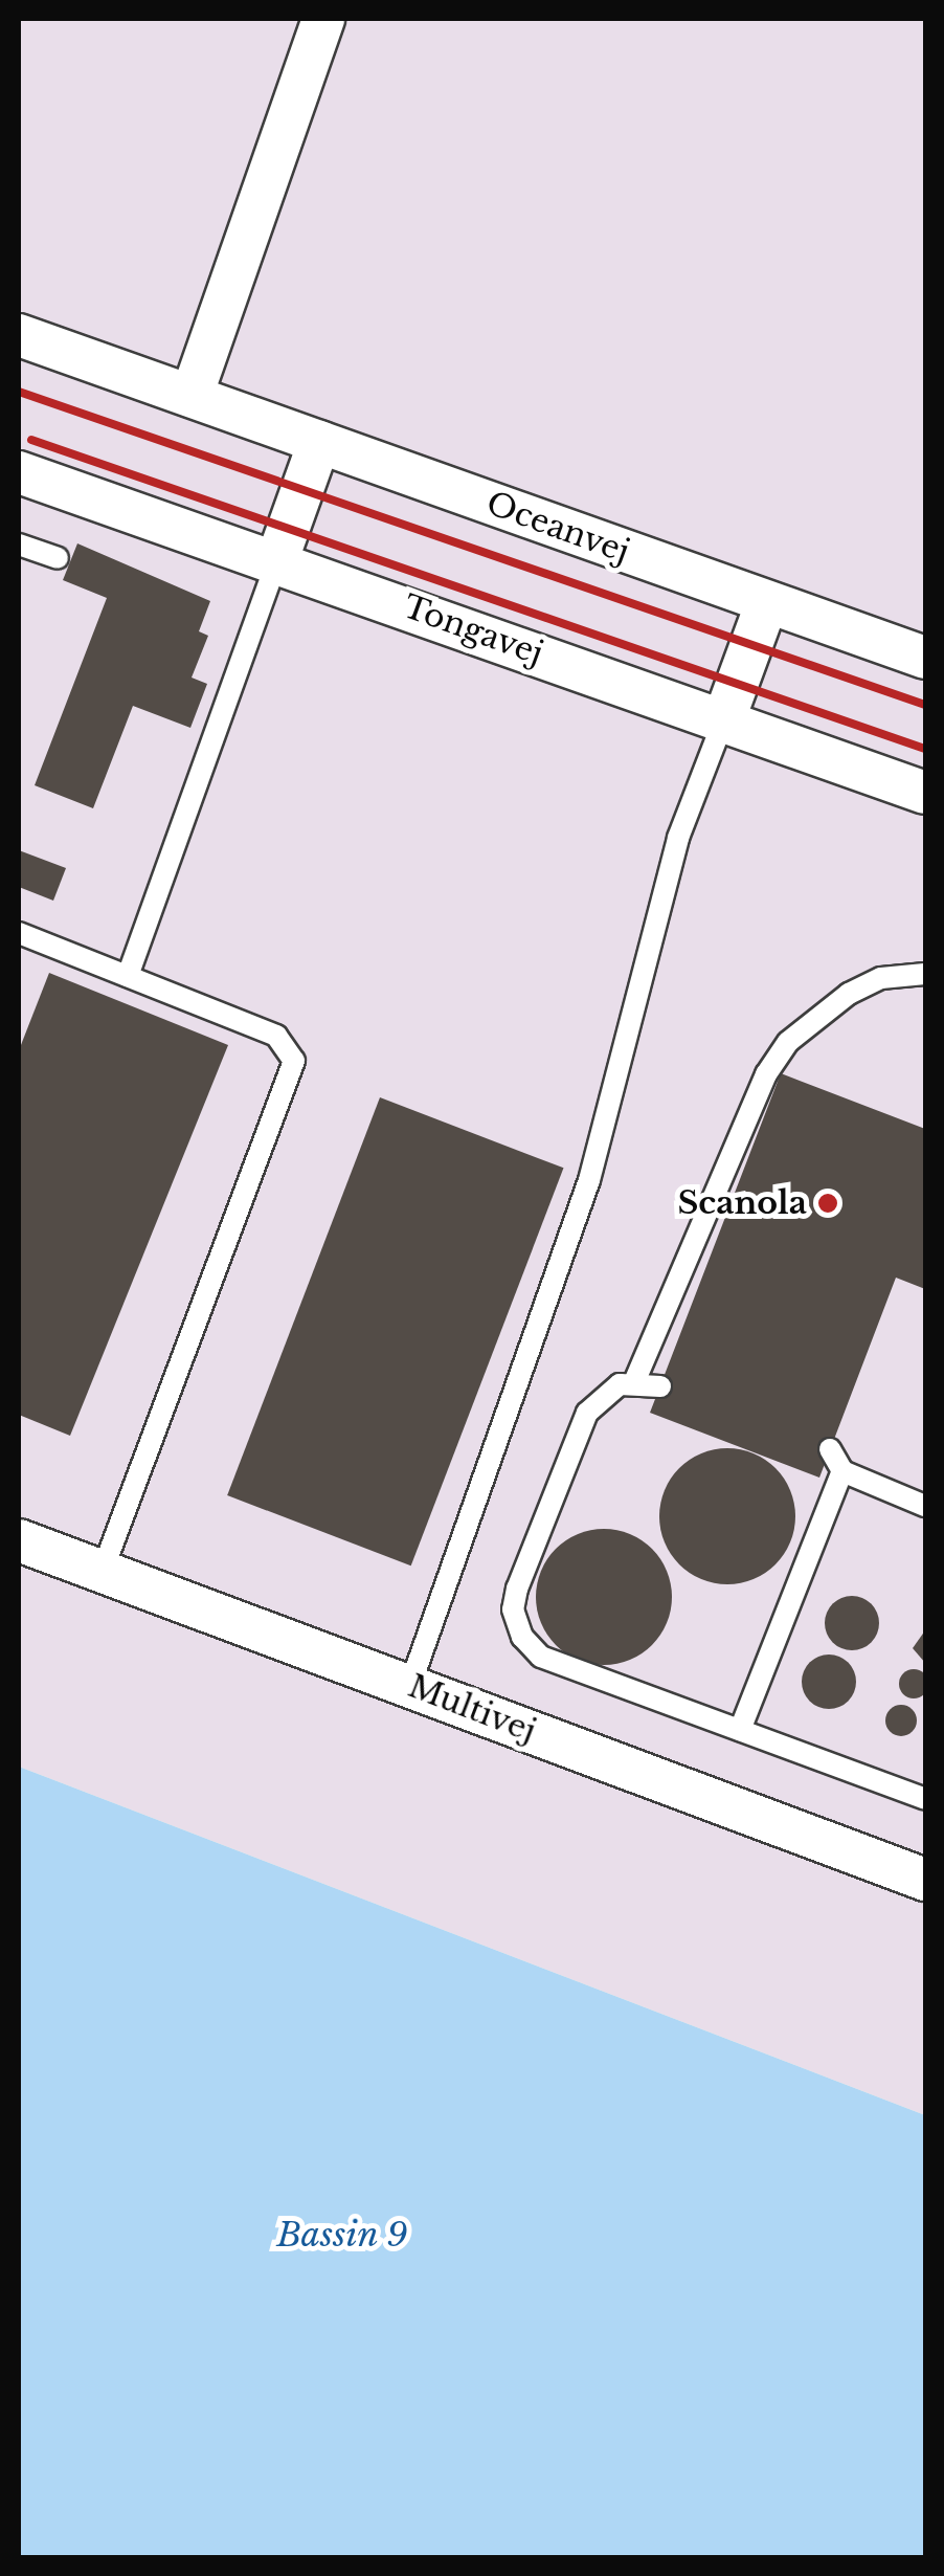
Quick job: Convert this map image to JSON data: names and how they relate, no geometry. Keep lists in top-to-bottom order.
{
  "streets": {
    "street": ["Oceanvej", "Tongavej", "Multivej"]
  },
  "water": ["Bassin 9"],
  "places": ["Scanola"]
}
